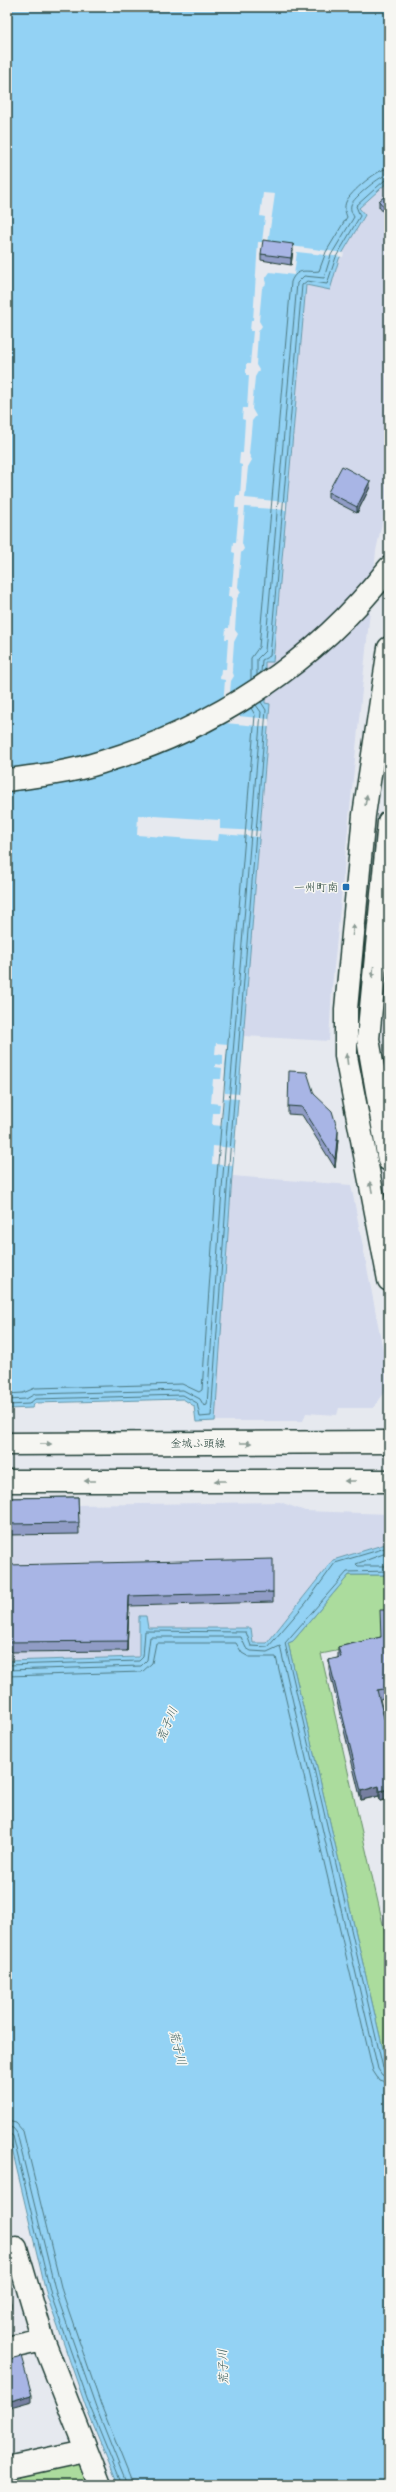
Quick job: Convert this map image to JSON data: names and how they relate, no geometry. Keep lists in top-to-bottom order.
{
  "streets": {
    "street": ["金城ふ頭線"]
  },
  "water": ["荒子川"],
  "places": {
    "transit": ["一州町南"]
  }
}
